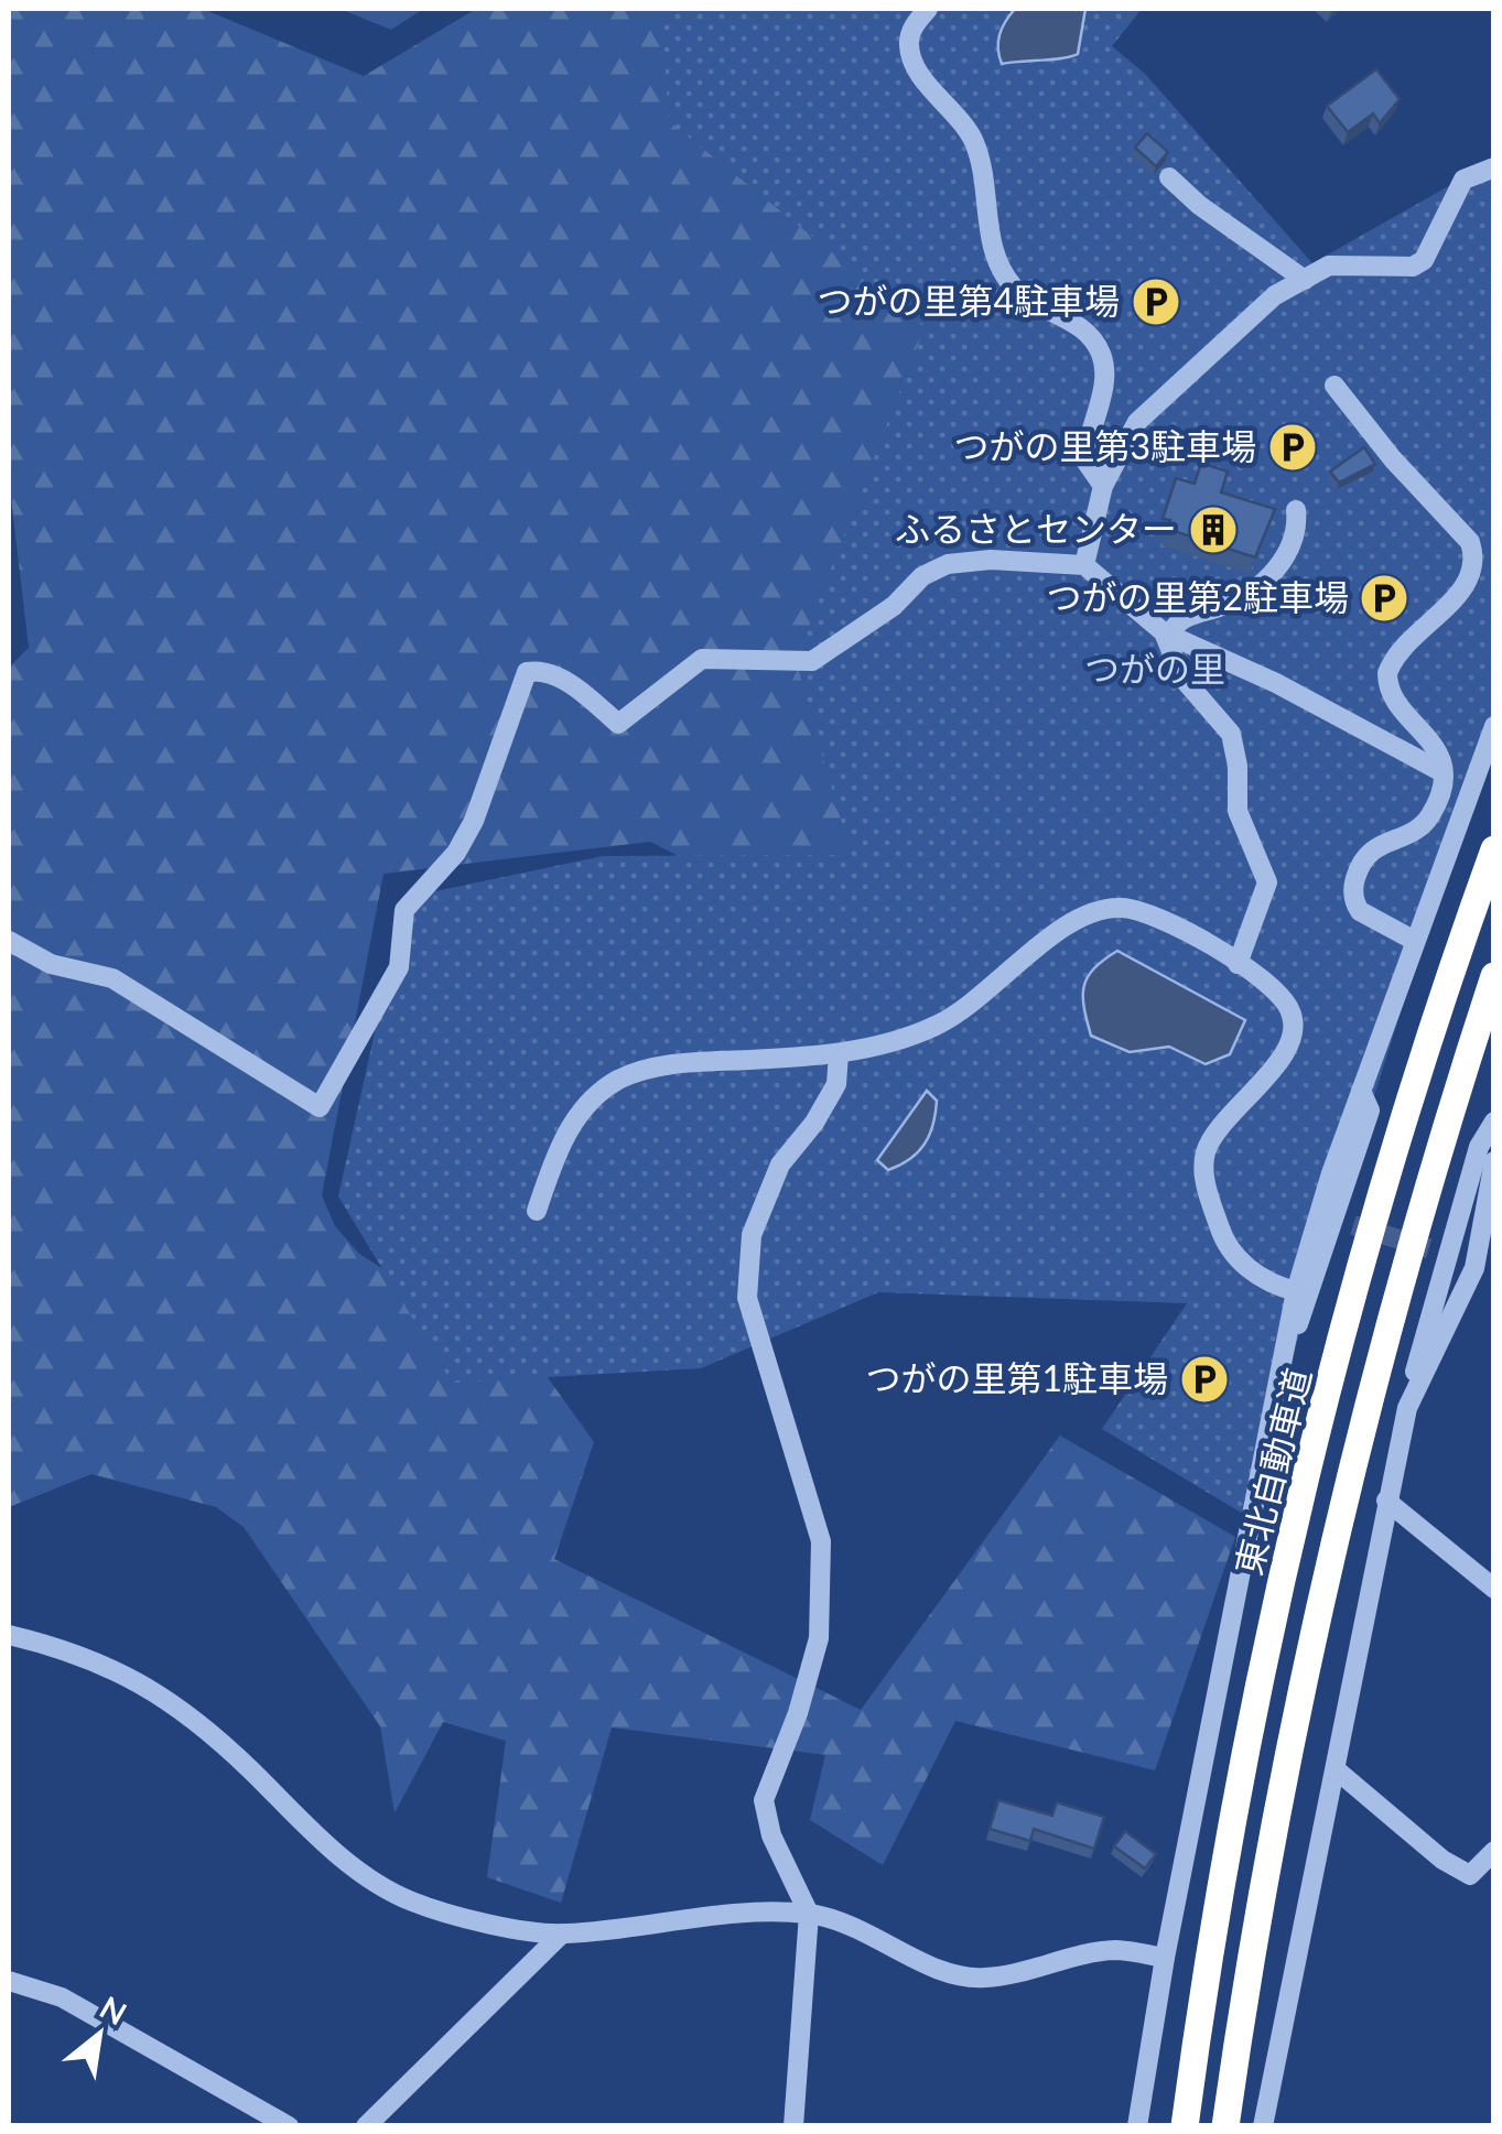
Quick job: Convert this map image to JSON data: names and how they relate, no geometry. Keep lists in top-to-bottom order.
{
  "streets": {
    "highway": ["東北自動車道"]
  },
  "parks": ["つがの里"],
  "places": {
    "parking": [
      "つがの里第4駐車場",
      "つがの里第3駐車場",
      "つがの里第2駐車場",
      "つがの里第1駐車場"
    ],
    "building": ["ふるさとセンター"]
  },
  "north": "top right"
}
